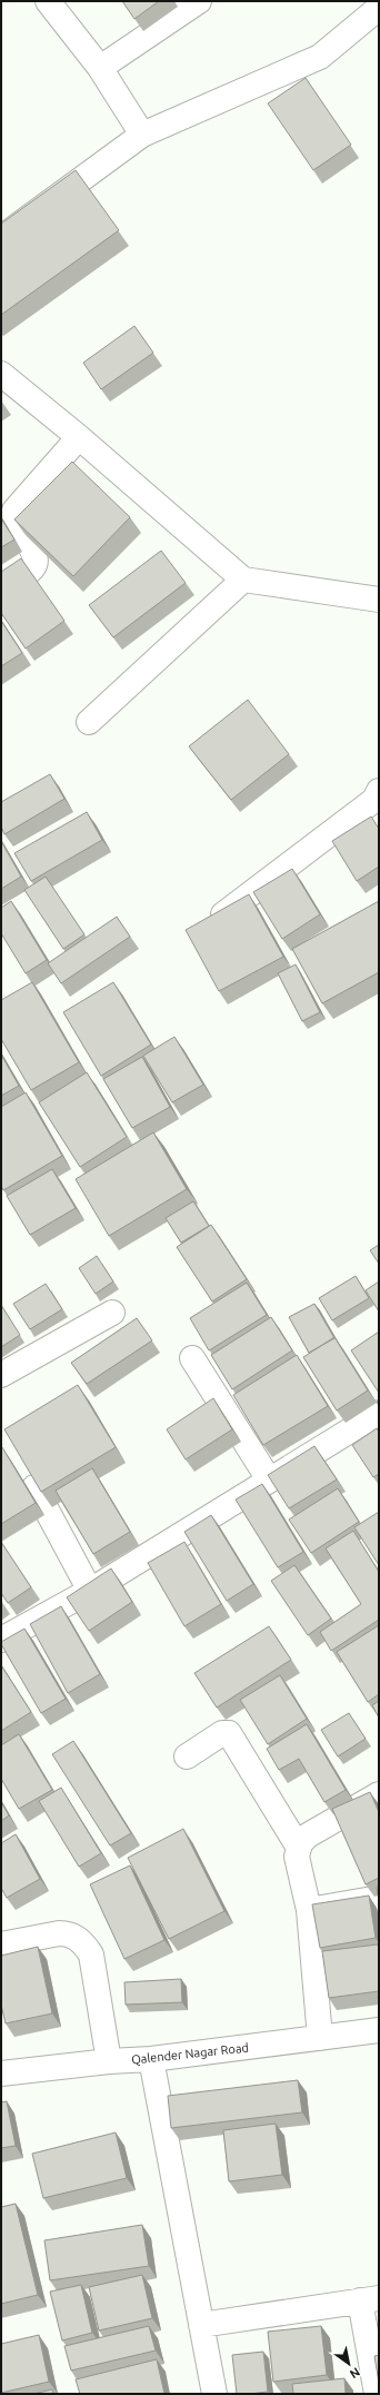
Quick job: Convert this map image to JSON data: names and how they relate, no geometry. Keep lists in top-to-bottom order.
{
  "streets": {
    "street": ["Qalender Nagar Road"]
  },
  "north": "bottom right"
}
